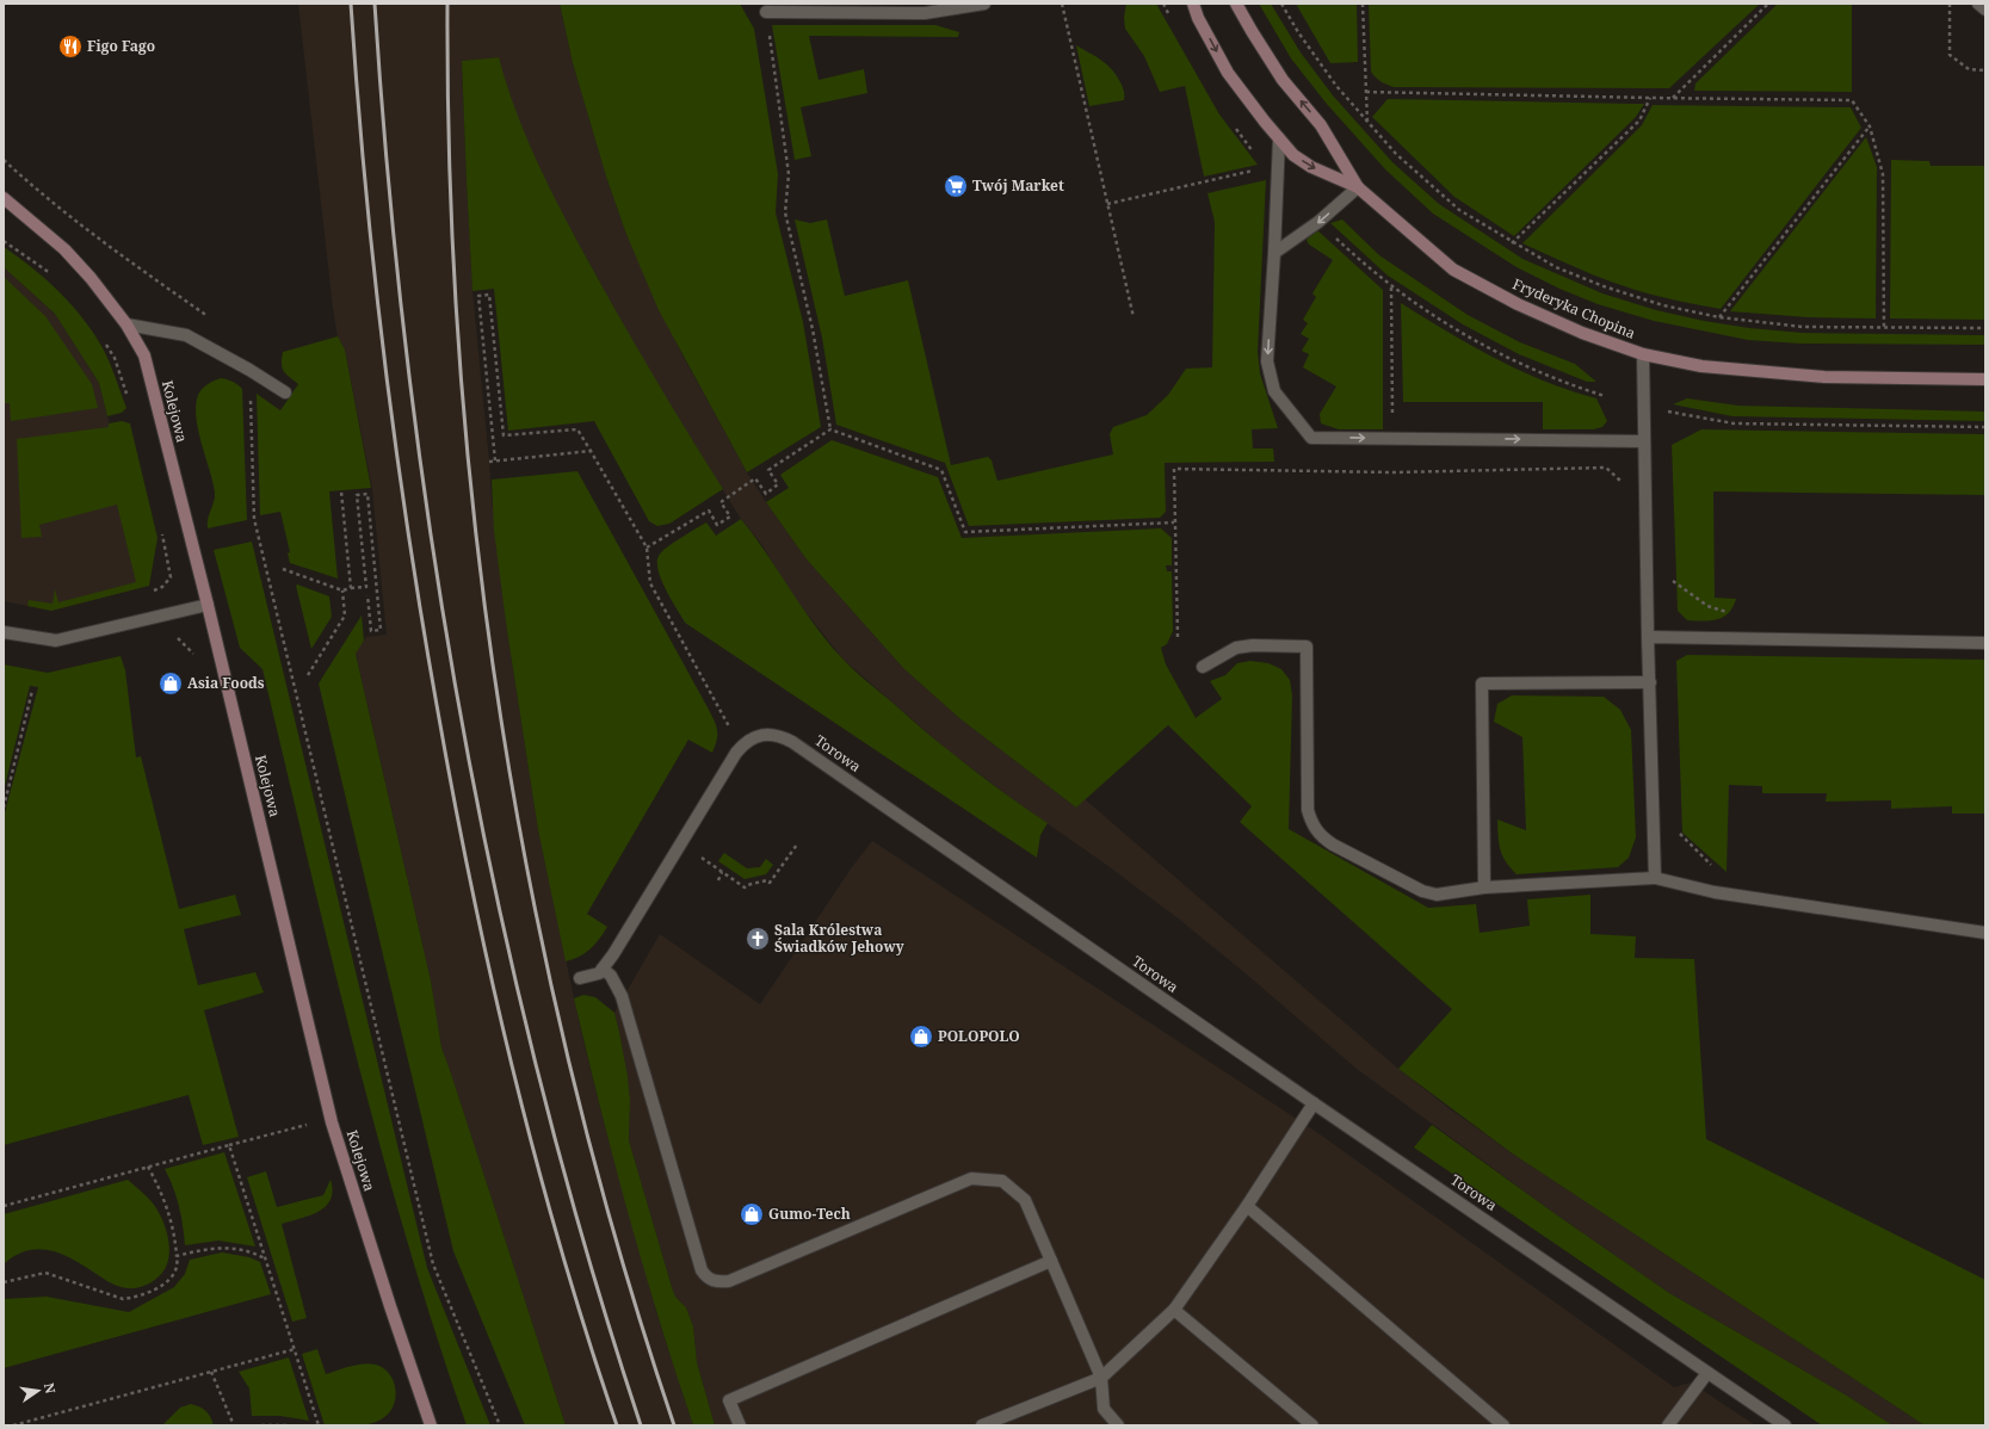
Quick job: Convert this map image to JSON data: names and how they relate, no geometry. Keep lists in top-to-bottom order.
{
  "streets": {
    "street": ["Fryderyka Chopina", "Kolejowa", "Torowa"]
  },
  "places": {
    "restaurant": ["Figo Fago"],
    "supermarket": ["Twój Market"],
    "shop": ["Asia Foods", "POLOPOLO", "Gumo-Tech"],
    "church": ["Sala Królestwa Świadków Jehowy"]
  },
  "north": "right"
}
